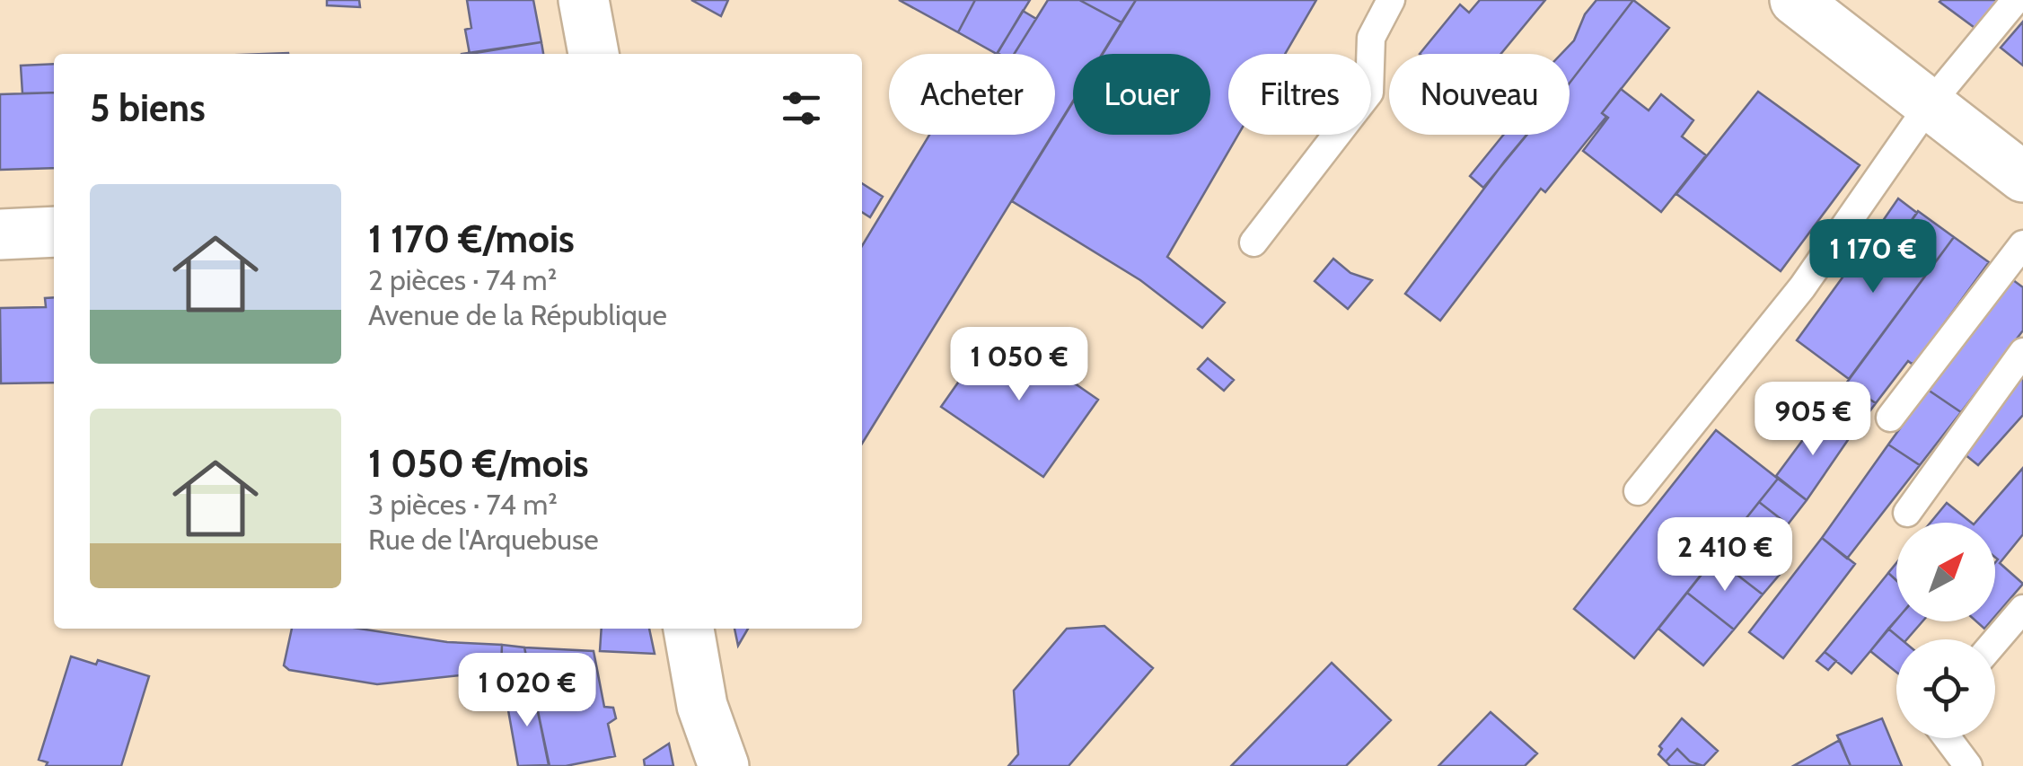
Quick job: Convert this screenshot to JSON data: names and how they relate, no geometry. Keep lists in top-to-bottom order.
{
  "north": "top right",
  "page": {
    "chip": [
      "Acheter",
      "Louer",
      "Filtres",
      "Nouveau"
    ],
    "heading": "5 biens",
    "list": [
      {
        "name": "1 170 €/mois",
        "note": "2 pièces · 74 m² · Avenue de la République"
      },
      {
        "name": "1 050 €/mois",
        "note": "3 pièces · 74 m² · Rue de l'Arquebuse"
      }
    ],
    "price": [
      "1 170 €",
      "1 050 €",
      "905 €",
      "2 410 €",
      "1 020 €"
    ]
  }
}
